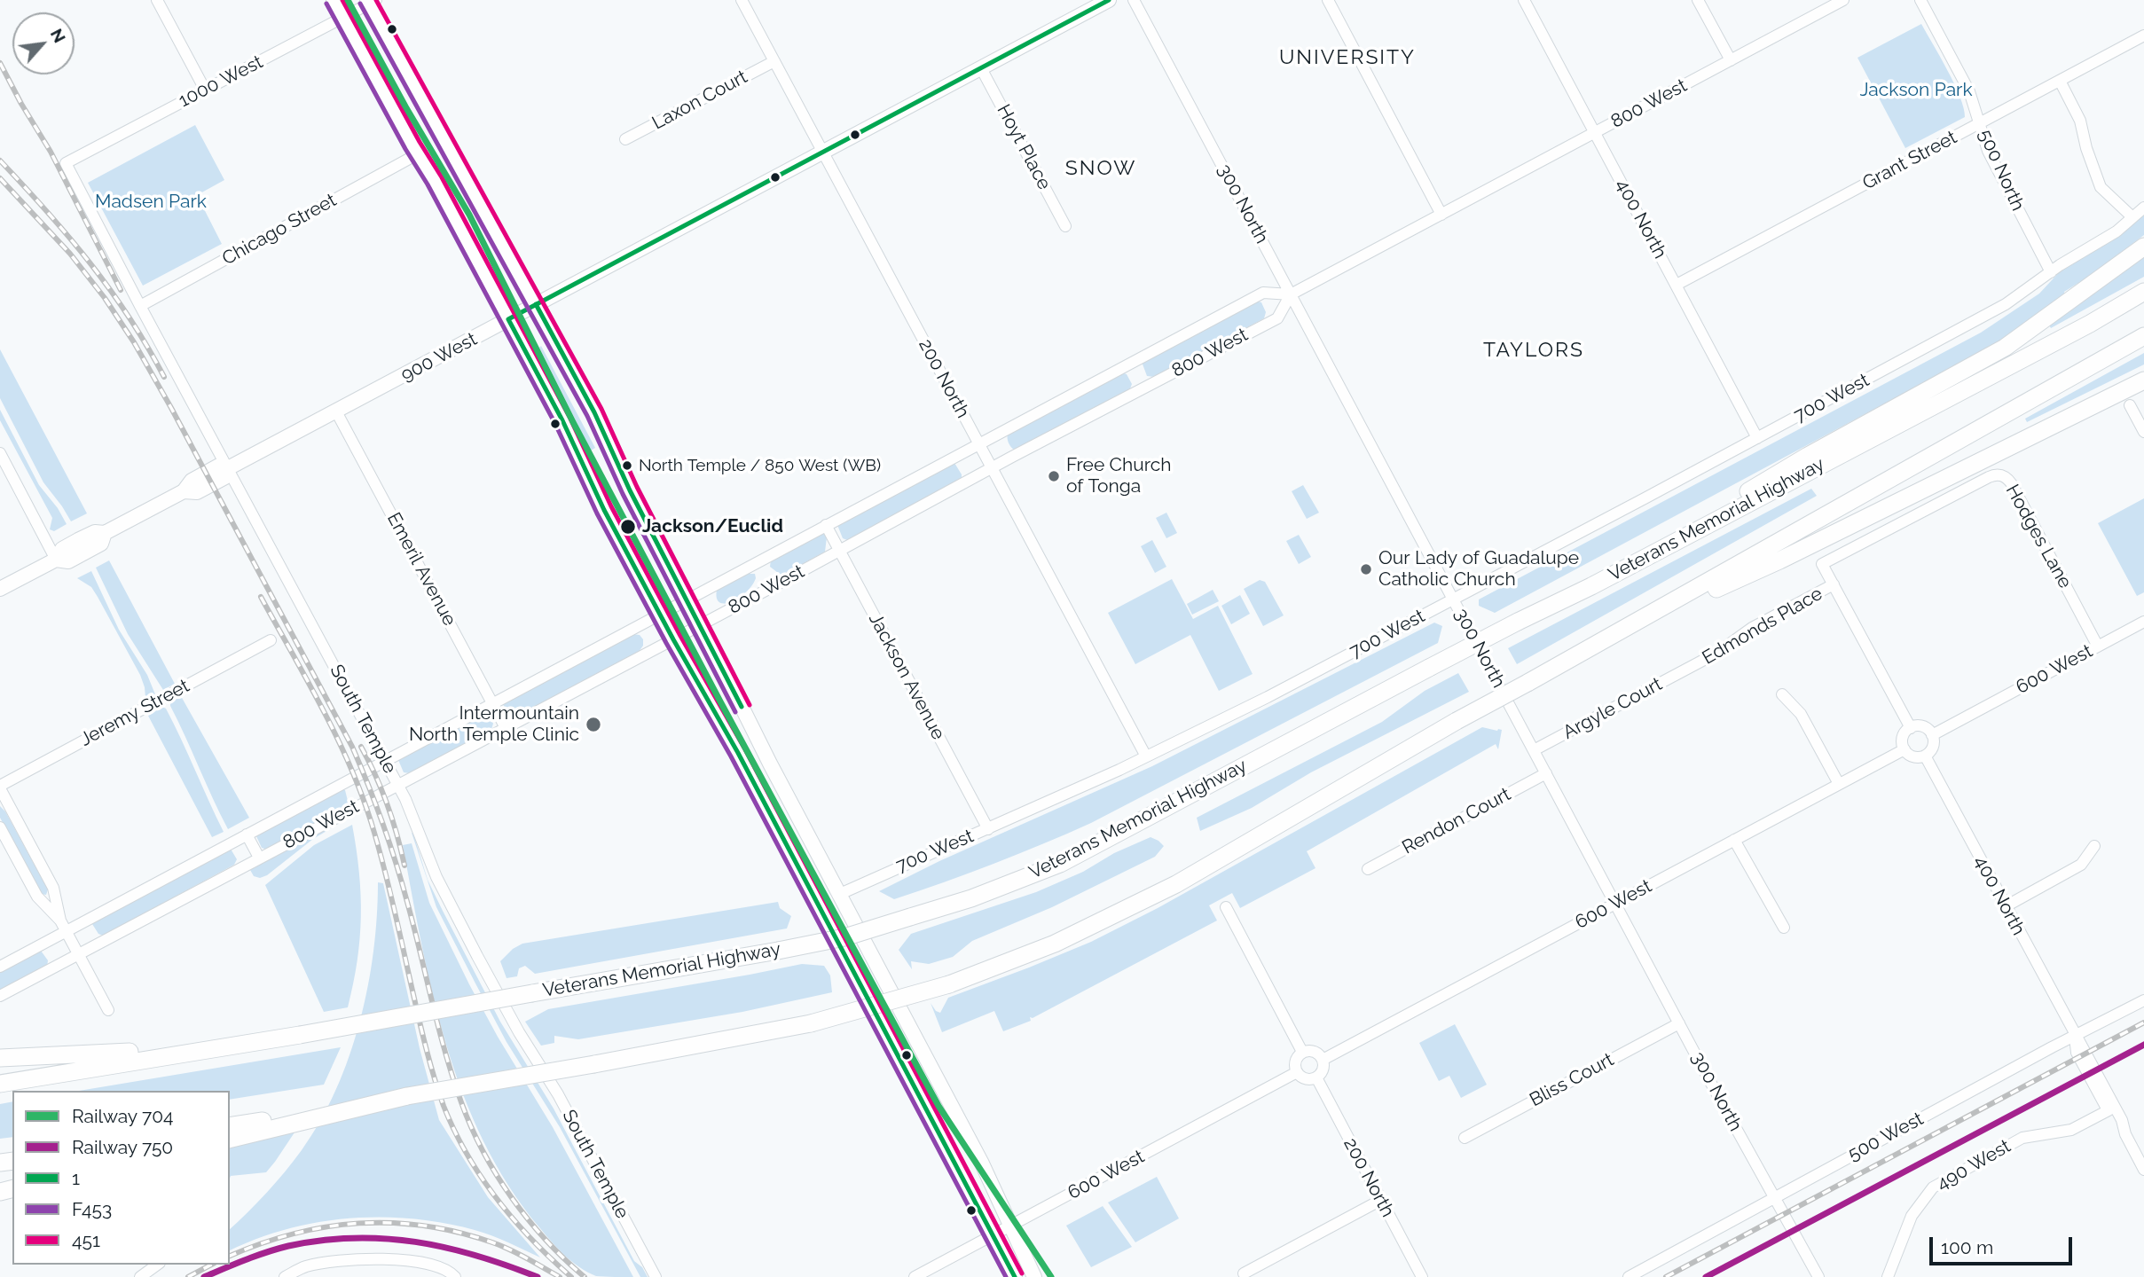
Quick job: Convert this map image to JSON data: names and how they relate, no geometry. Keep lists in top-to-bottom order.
{
  "streets": {
    "highway": ["Veterans Memorial Highway"],
    "main road": ["900 West"],
    "street": [
      "1000 West",
      "Laxon Court",
      "800 West",
      "Hoyt Place",
      "Grant Street",
      "500 North",
      "300 North",
      "400 North",
      "Chicago Street",
      "200 North",
      "700 West",
      "Hodges Lane",
      "Emeril Avenue",
      "Edmonds Place",
      "600 West",
      "Jackson Avenue",
      "Argyle Court",
      "Jeremy Street",
      "South Temple",
      "Rendon Court",
      "Bliss Court",
      "500 West",
      "490 West"
    ]
  },
  "crossings": [
    ["1000 West", "South Temple"],
    ["Laxon Court", "200 North"],
    ["800 West", "300 North"],
    ["800 West", "400 North"],
    ["800 West", "200 North"],
    ["800 West", "Emeril Avenue"],
    ["800 West", "Jackson Avenue"],
    ["800 West", "South Temple"],
    ["Hoyt Place", "900 West"],
    ["Grant Street", "500 North"],
    ["Grant Street", "400 North"],
    ["500 North", "700 West"],
    ["300 North", "700 West"],
    ["300 North", "600 West"],
    ["300 North", "Argyle Court"],
    ["300 North", "Rendon Court"],
    ["300 North", "Bliss Court"],
    ["300 North", "500 West"],
    ["400 North", "700 West"],
    ["400 North", "600 West"],
    ["400 North", "500 West"],
    ["400 North", "490 West"],
    ["Chicago Street", "South Temple"],
    ["900 West", "200 North"],
    ["900 West", "Emeril Avenue"],
    ["900 West", "South Temple"],
    ["200 North", "700 West"],
    ["200 North", "600 West"],
    ["700 West", "Jackson Avenue"],
    ["Hodges Lane", "Edmonds Place"],
    ["Hodges Lane", "600 West"],
    ["Edmonds Place", "Argyle Court"]
  ],
  "districts": ["UNIVERSITY", "SNOW", "TAYLORS"],
  "parks": ["Jackson Park", "Madsen Park"],
  "places": [
    "North Temple / 850 West (WB)",
    "Free Church of Tonga",
    "Jackson/Euclid",
    "Our Lady of Guadalupe Catholic Church",
    "Intermountain North Temple Clinic"
  ],
  "lines": [
    "rail line 704",
    "transit line 1",
    "transit line 451",
    "transit line F453",
    "rail line 750"
  ],
  "legend": [
    "Railway 704",
    "Railway 750",
    "1",
    "F453",
    "451"
  ],
  "scale_bar": "100 m",
  "north": "top right"
}
